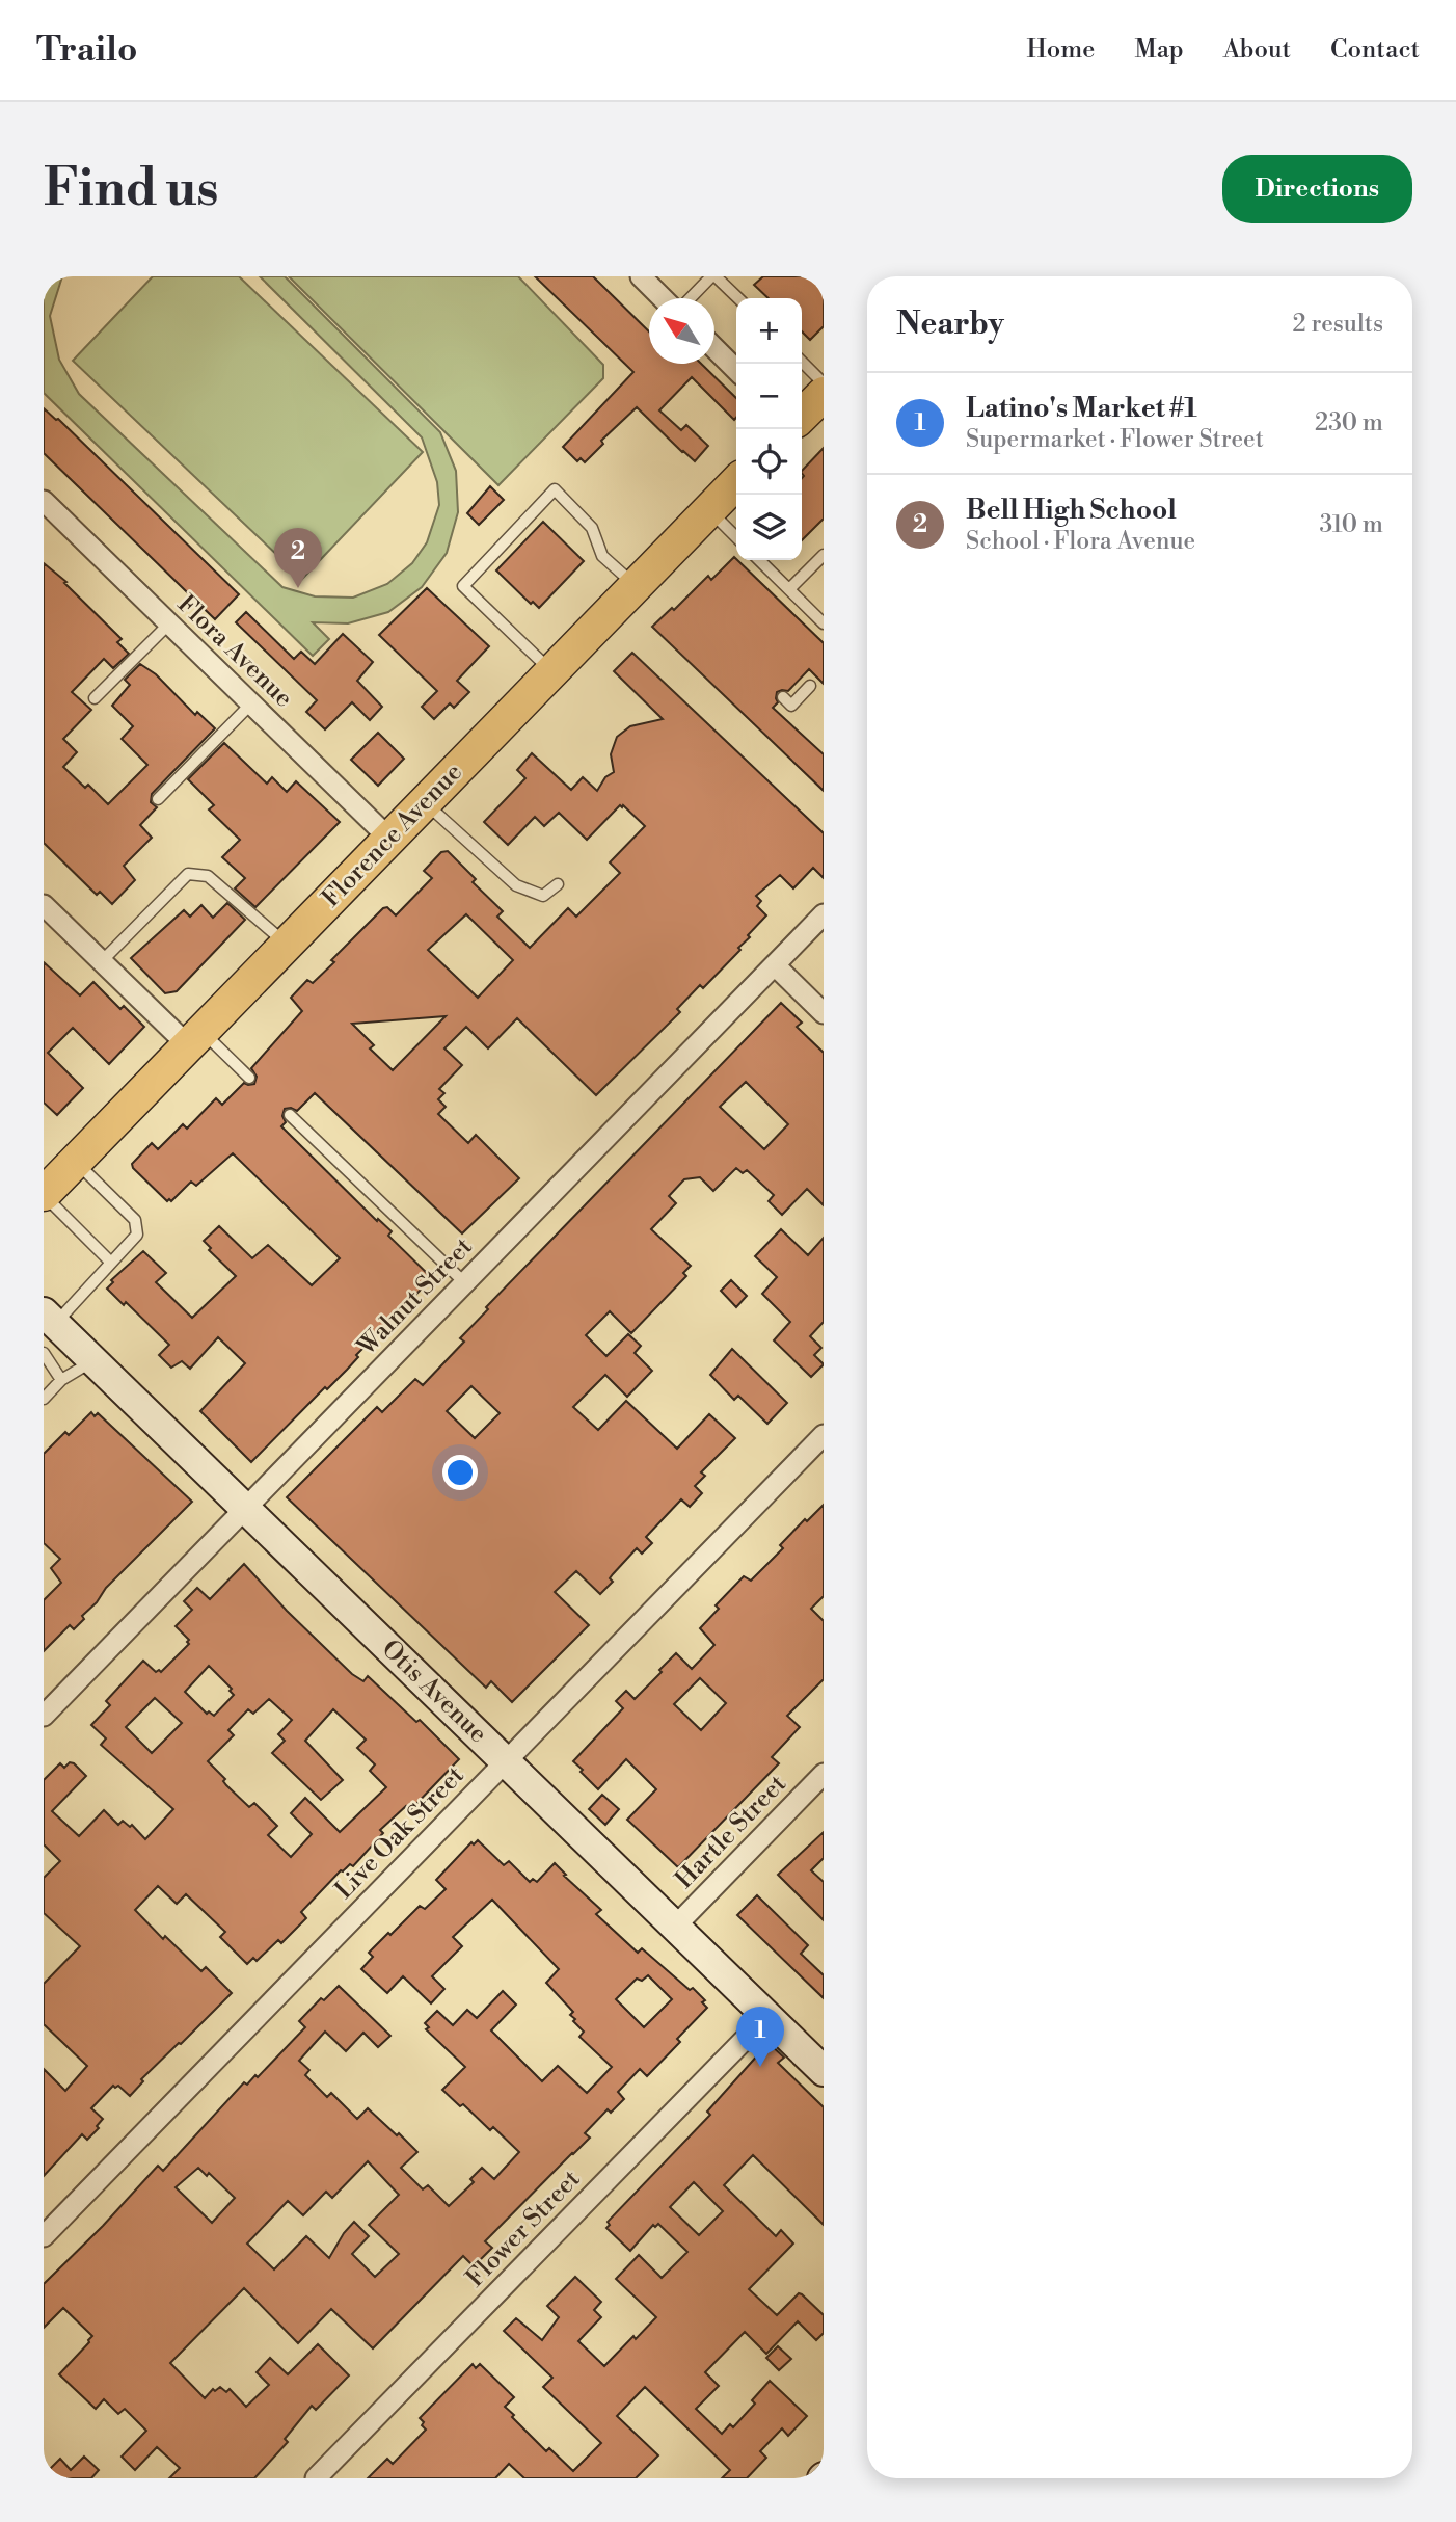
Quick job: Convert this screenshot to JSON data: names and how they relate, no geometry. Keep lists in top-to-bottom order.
{
  "streets": {
    "main road": ["Florence Avenue"],
    "street": [
      "Flora Avenue",
      "Walnut Street",
      "Otis Avenue",
      "Hartle Street",
      "Live Oak Street",
      "Flower Street"
    ]
  },
  "crossings": [
    ["Flora Avenue", "Florence Avenue"],
    ["Walnut Street", "Otis Avenue"],
    ["Otis Avenue", "Hartle Street"],
    ["Otis Avenue", "Live Oak Street"],
    ["Otis Avenue", "Flower Street"]
  ],
  "north": "top left",
  "page": {
    "header": "Trailo",
    "nav": [
      "Home",
      "Map",
      "About",
      "Contact"
    ],
    "buttons": "Directions",
    "title": "Find us",
    "heading": ["Nearby", "2 results"],
    "map_buttons": ["+", "−"],
    "list": [
      {
        "mark": "1",
        "name": "Latino's Market #1",
        "note": "Supermarket · Flower Street",
        "value": "230 m"
      },
      {
        "mark": "2",
        "name": "Bell High School",
        "note": "School · Flora Avenue",
        "value": "310 m"
      }
    ],
    "pins": ["2", "1"]
  }
}
